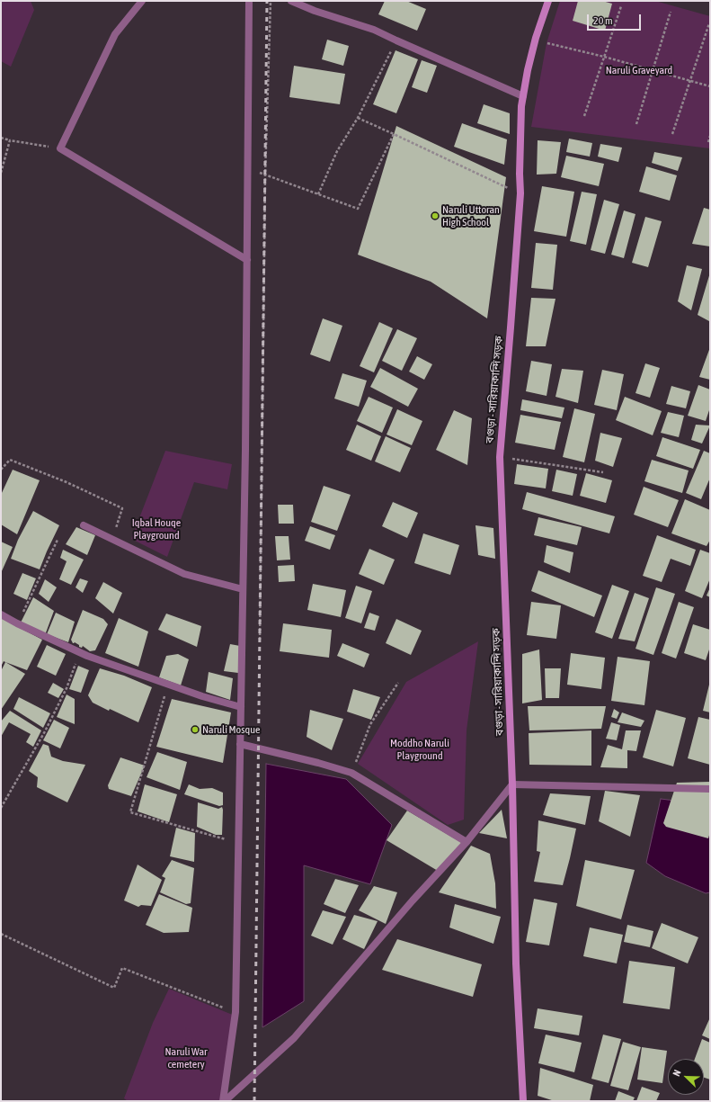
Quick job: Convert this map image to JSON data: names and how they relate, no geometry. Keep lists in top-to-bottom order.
{
  "streets": {
    "main road": ["বগুড়া - সারিয়াকান্দি সড়ক"]
  },
  "parks": [
    "Naruli Graveyard",
    "Iqbal Houqe Playground",
    "Moddho Naruli Playground",
    "Naruli War cemetery"
  ],
  "places": ["Naruli Uttoran High School", "Naruli Mosque"],
  "scale_bar": "20 m",
  "north": "top left"
}
